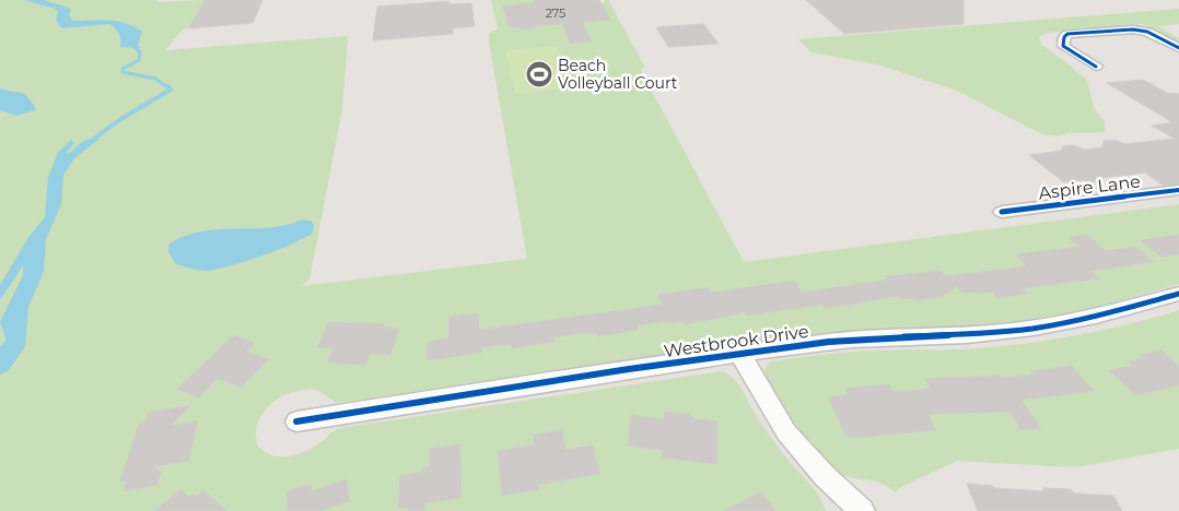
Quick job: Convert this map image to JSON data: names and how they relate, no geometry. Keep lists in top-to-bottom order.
{
  "streets": {
    "street": ["Aspire Lane", "Westbrook Drive"]
  },
  "places": {
    "sports": ["Beach Volleyball Court"]
  },
  "house_numbers": ["275"]
}
